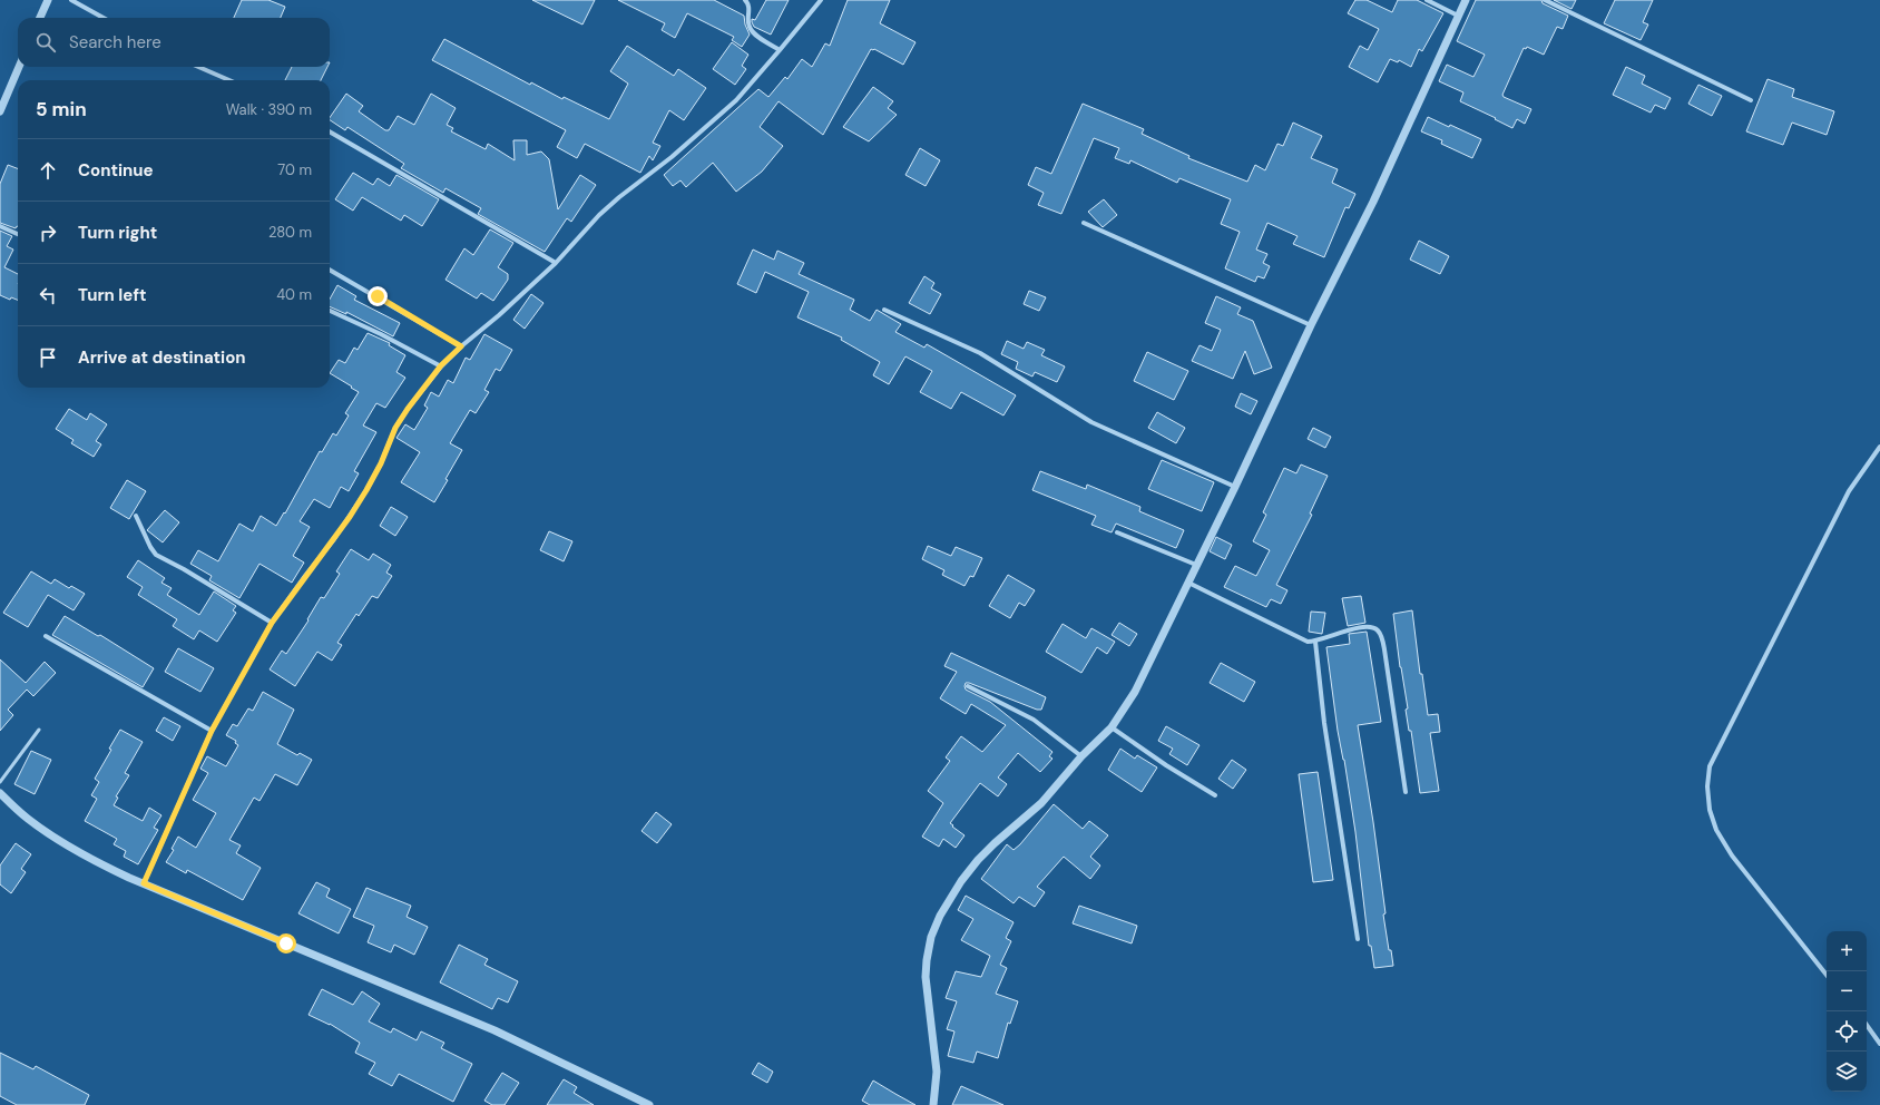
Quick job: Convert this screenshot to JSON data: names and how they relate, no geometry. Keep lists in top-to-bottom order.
{
  "page": {
    "search": "Search here",
    "heading": ["5 min", "Walk · 390 m"],
    "list": [
      ["Continue", "70 m"],
      ["Turn right", "280 m"],
      ["Turn left", "40 m"],
      "Arrive at destination"
    ],
    "map_buttons": ["+", "−"]
  }
}
